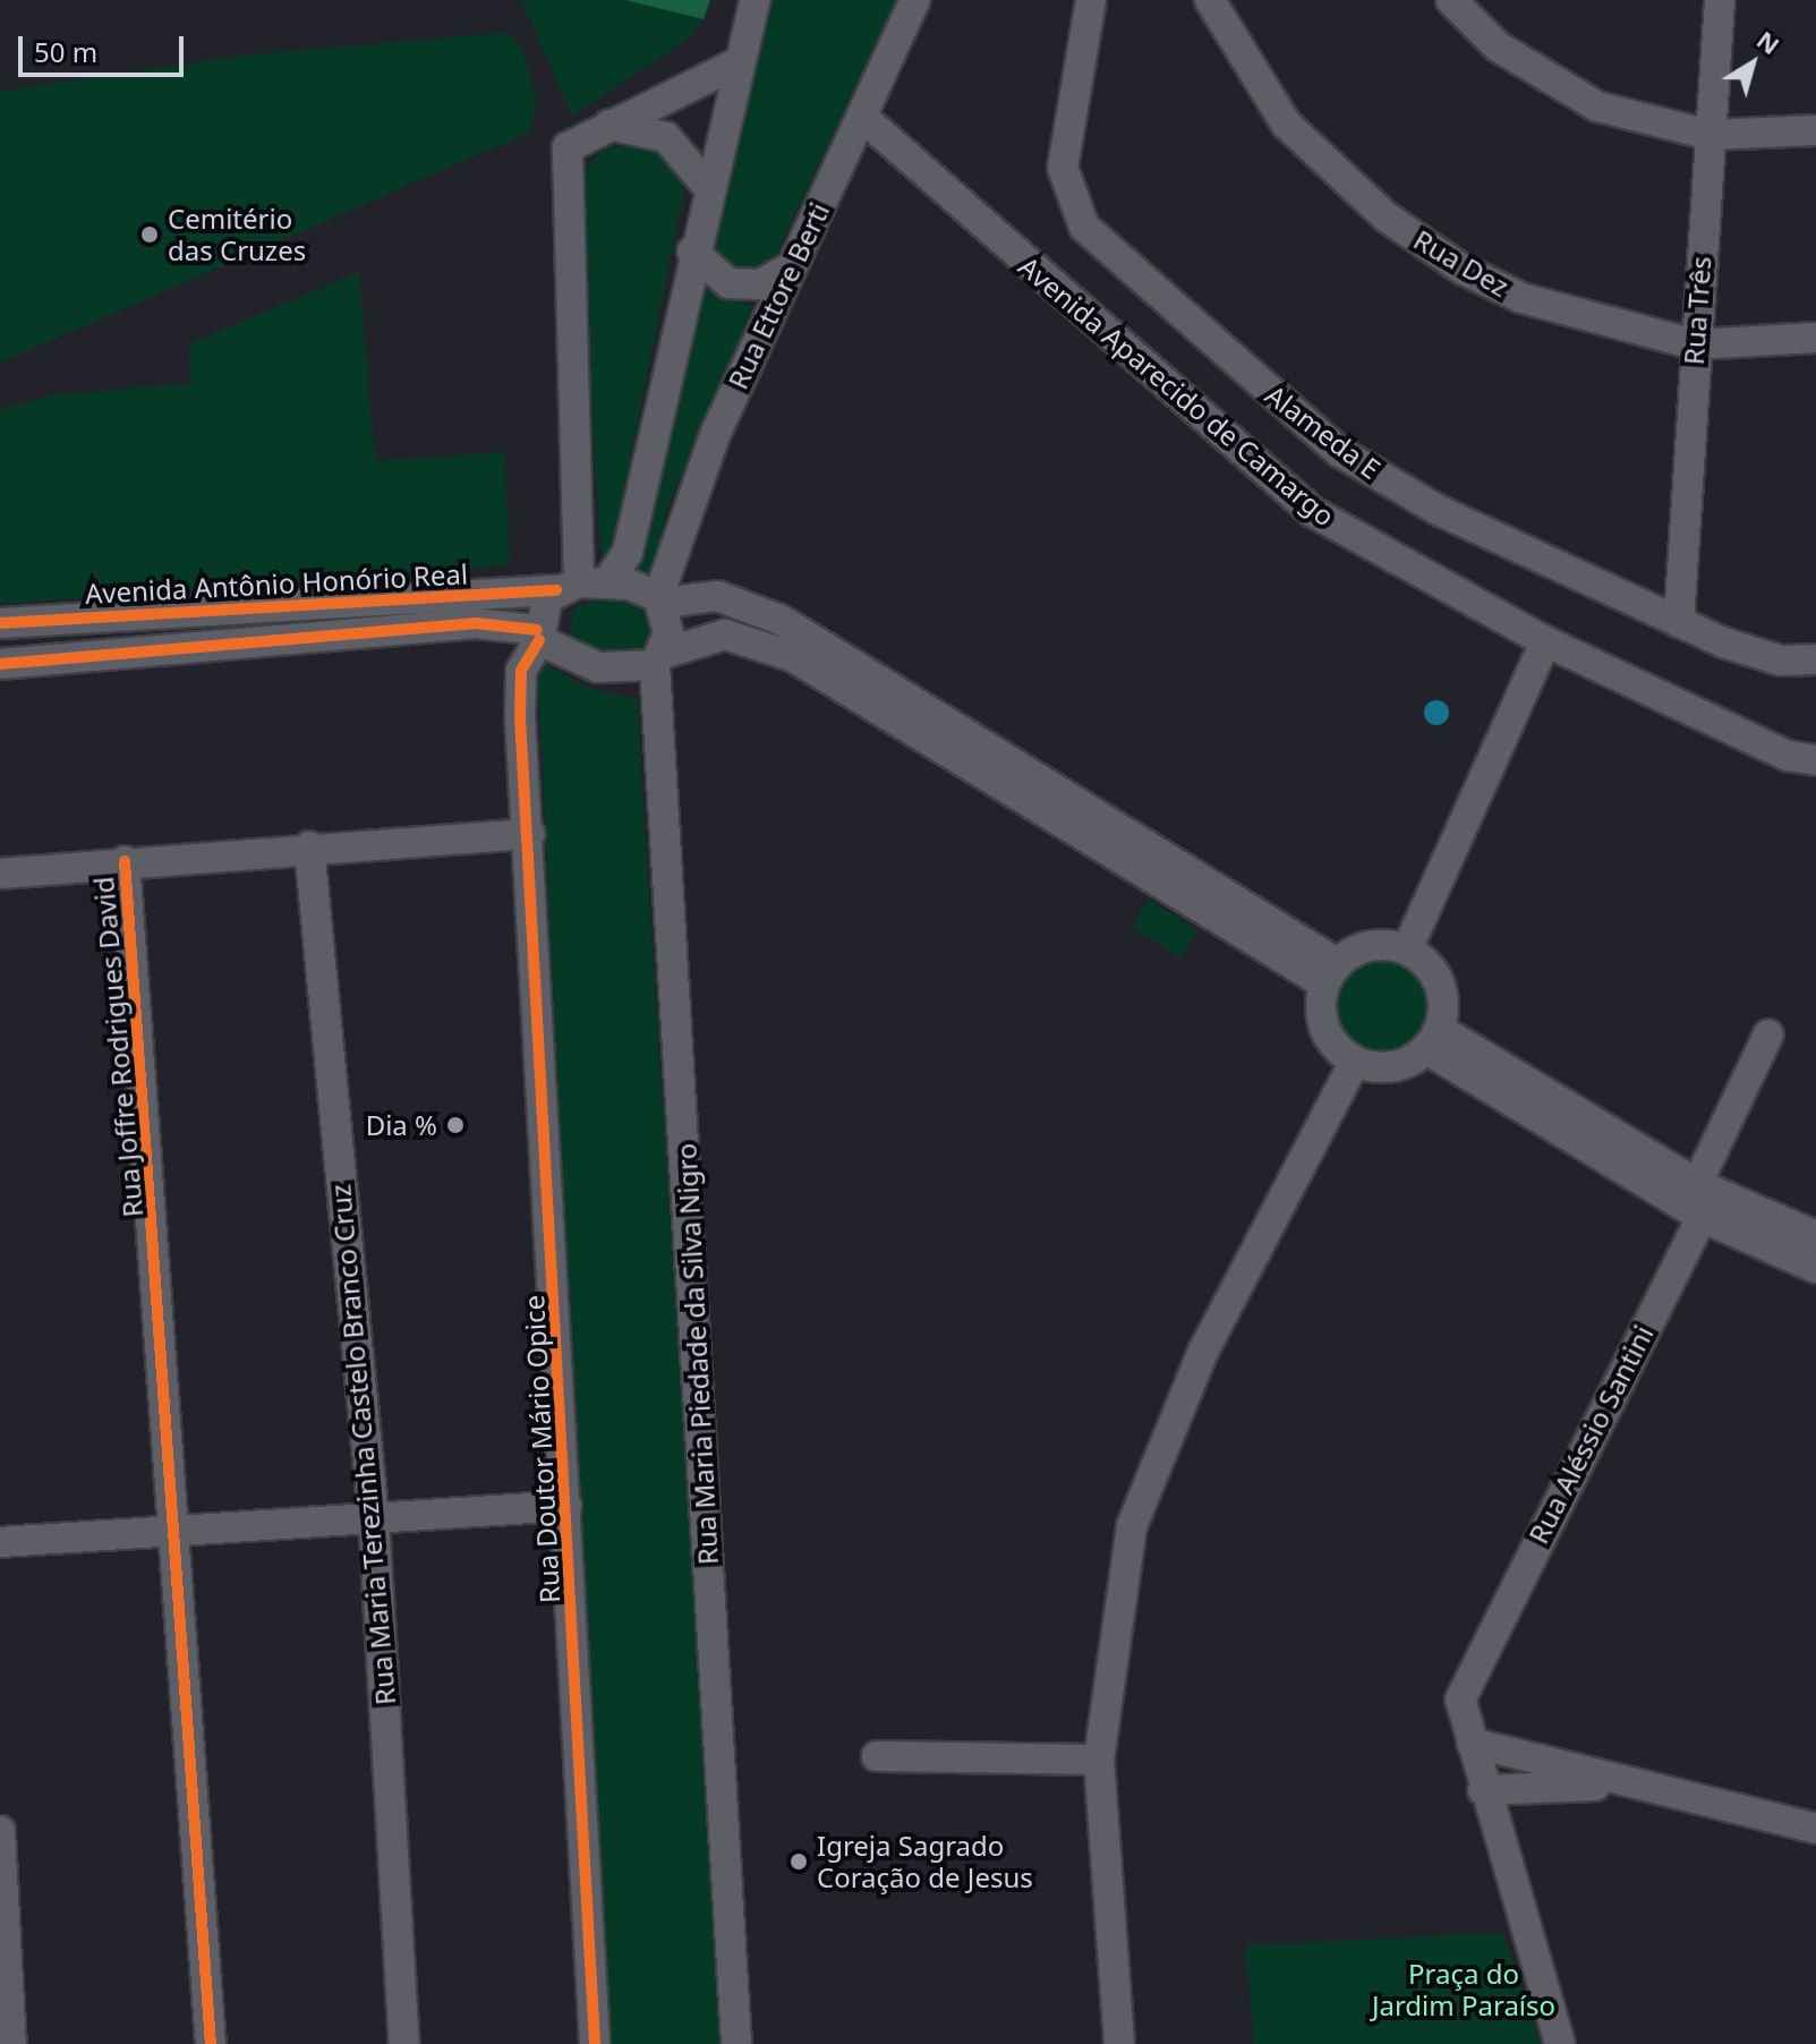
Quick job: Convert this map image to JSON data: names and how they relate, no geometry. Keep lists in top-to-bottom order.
{
  "streets": {
    "street": [
      "Rua Dez",
      "Rua Ettore Berti",
      "Rua Três",
      "Avenida Aparecido de Camargo",
      "Alameda E",
      "Avenida Antônio Honório Real",
      "Rua Joffre Rodrigues David",
      "Rua Maria Piedade da Silva Nigro",
      "Rua Aléssio Santini",
      "Rua Maria Terezinha Castelo Branco Cruz",
      "Rua Doutor Mário Opice"
    ]
  },
  "crossings": [
    ["Rua Dez", "Rua Três"],
    ["Rua Ettore Berti", "Avenida Aparecido de Camargo"],
    ["Rua Ettore Berti", "Avenida Antônio Honório Real"],
    ["Rua Ettore Berti", "Rua Maria Piedade da Silva Nigro"],
    ["Rua Três", "Alameda E"],
    ["Avenida Antônio Honório Real", "Rua Maria Piedade da Silva Nigro"],
    ["Avenida Antônio Honório Real", "Rua Doutor Mário Opice"]
  ],
  "parks": ["Praça do Jardim Paraíso"],
  "places": ["Cemitério das Cruzes", "Dia %", "Igreja Sagrado Coração de Jesus"],
  "scale_bar": "50 m",
  "north": "top right"
}
